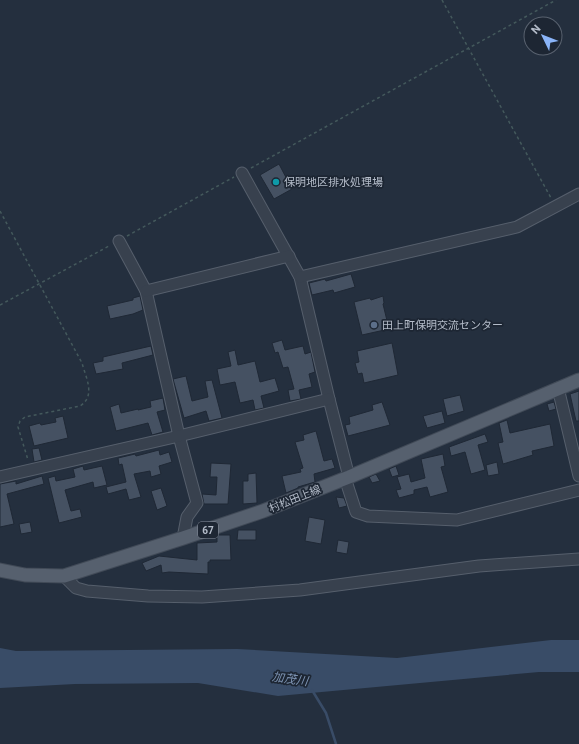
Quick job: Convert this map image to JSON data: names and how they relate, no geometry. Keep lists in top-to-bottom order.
{
  "streets": {
    "main road": ["村松田上線", "67"]
  },
  "water": ["加茂川"],
  "places": ["保明地区排水処理場", "田上町保明交流センター"],
  "north": "top left"
}
